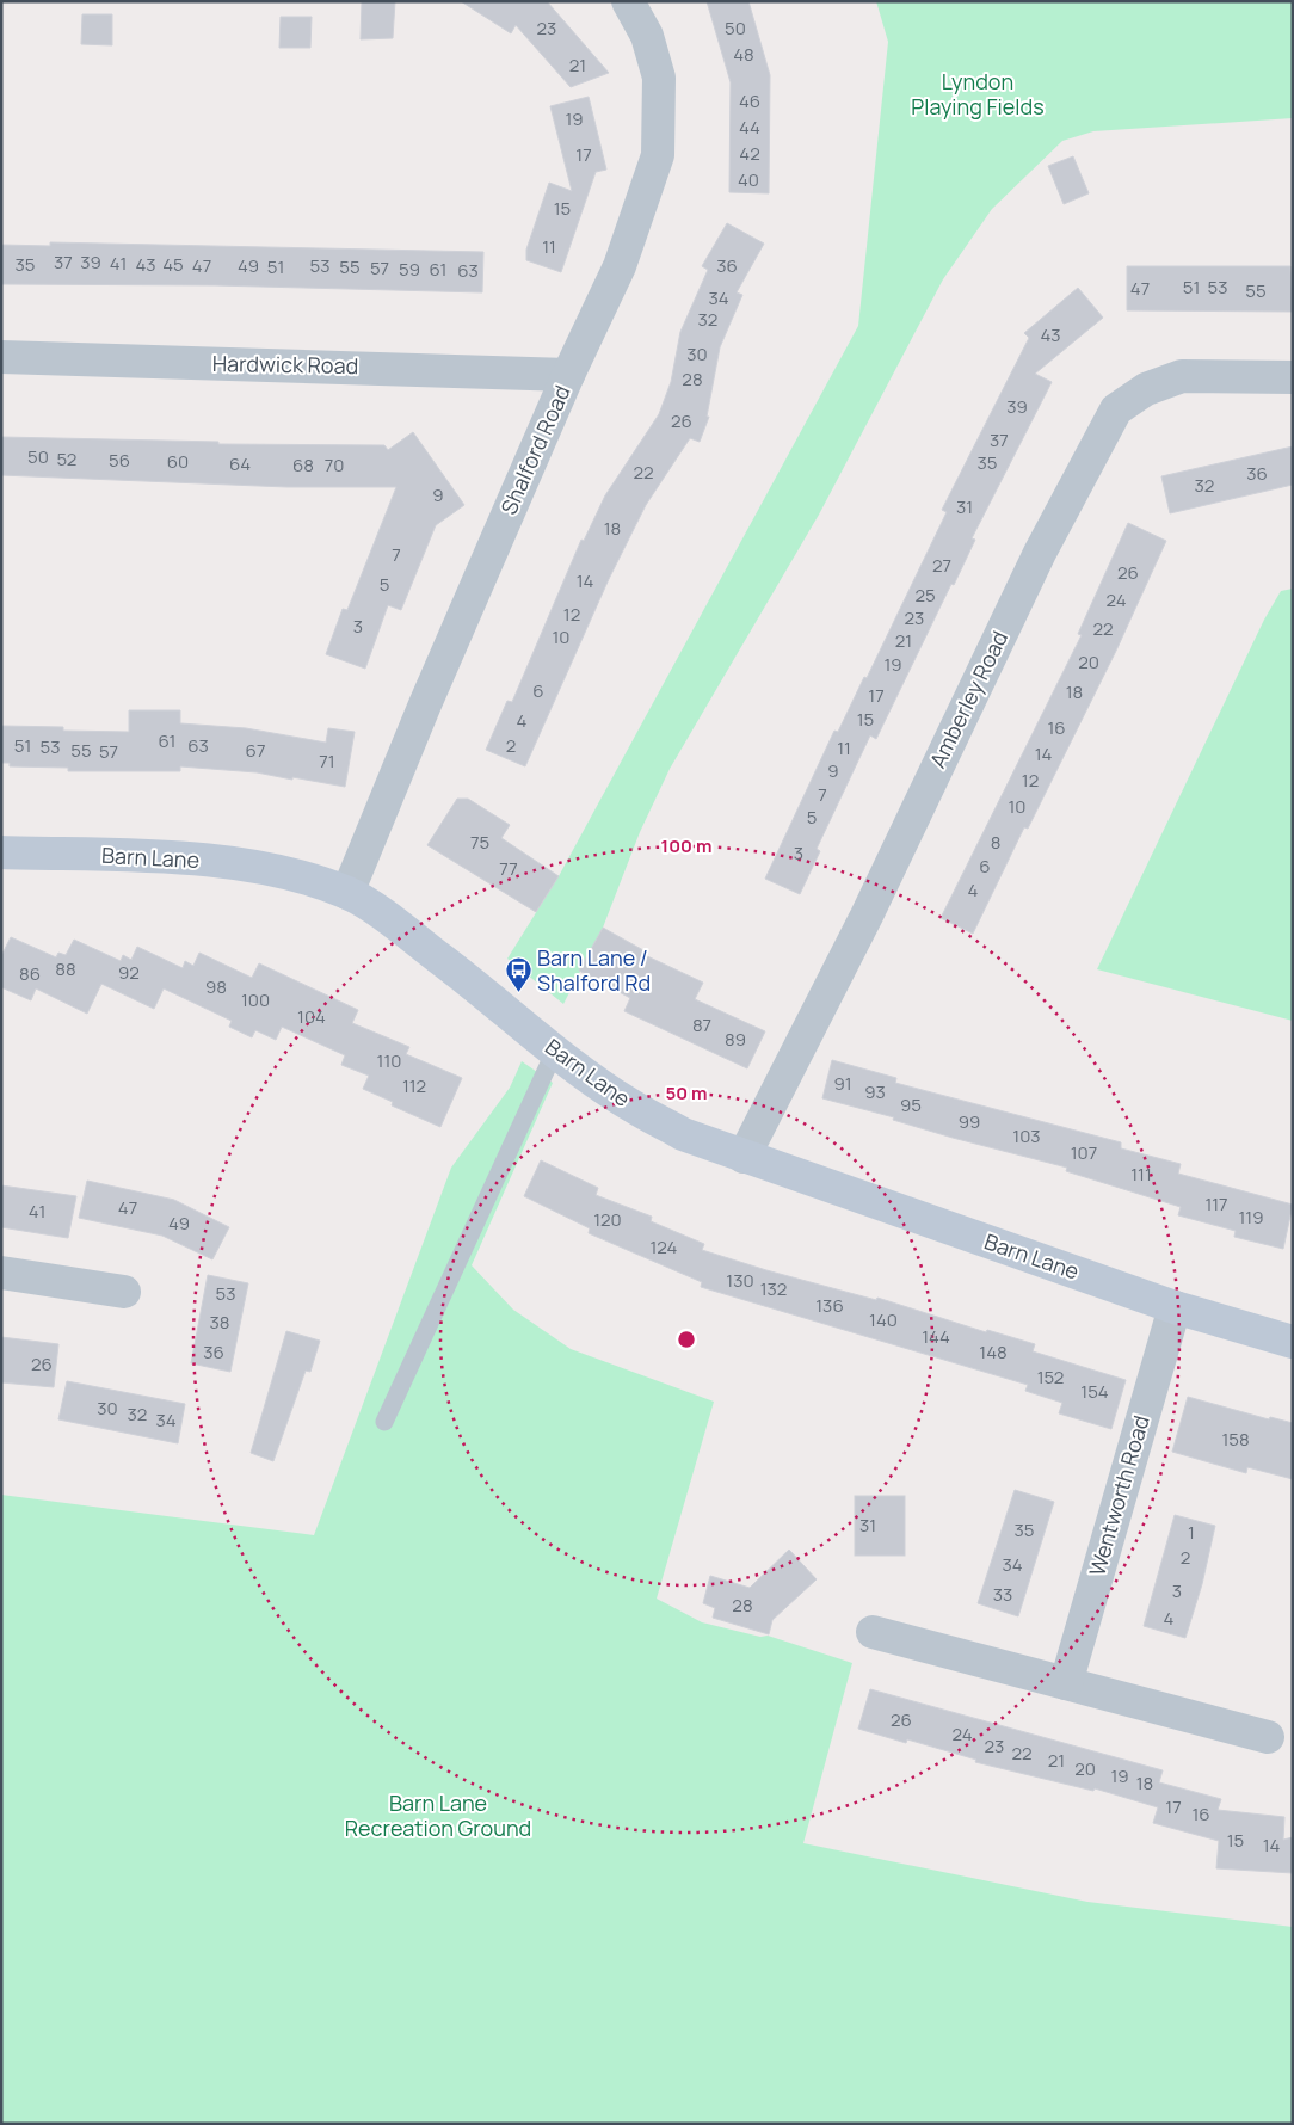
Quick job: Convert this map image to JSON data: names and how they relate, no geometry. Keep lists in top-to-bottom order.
{
  "streets": {
    "street": [
      "Hardwick Road",
      "Shalford Road",
      "Amberley Road",
      "Barn Lane",
      "Wentworth Road"
    ]
  },
  "crossings": [
    ["Hardwick Road", "Shalford Road"],
    ["Shalford Road", "Barn Lane"],
    ["Amberley Road", "Barn Lane"],
    ["Barn Lane", "Wentworth Road"]
  ],
  "parks": ["Lyndon Playing Fields", "Barn Lane Recreation Ground"],
  "places": {
    "bus stop": ["Barn Lane / Shalford Rd"]
  },
  "house_numbers": [
    "23",
    "50",
    "48",
    "21",
    "46",
    "19",
    "44",
    "42",
    "17",
    "40",
    "15",
    "11",
    "37",
    "39",
    "41",
    "35",
    "43",
    "45",
    "47",
    "49",
    "53",
    "36",
    "51",
    "55",
    "57",
    "59",
    "61",
    "63",
    "51",
    "53",
    "47",
    "55",
    "34",
    "32",
    "43",
    "30",
    "28",
    "39",
    "26",
    "37",
    "50",
    "52",
    "56",
    "60",
    "35",
    "64",
    "68",
    "70",
    "22",
    "36",
    "32",
    "9",
    "31",
    "18",
    "7",
    "27",
    "26",
    "14",
    "5",
    "25",
    "24",
    "12",
    "23",
    "3",
    "22",
    "10",
    "21",
    "20",
    "19",
    "6",
    "18",
    "17",
    "15",
    "4",
    "16",
    "61",
    "51",
    "63",
    "2",
    "53",
    "11",
    "55",
    "67",
    "57",
    "14",
    "71",
    "9",
    "12",
    "7",
    "10",
    "5",
    "75",
    "8",
    "3",
    "6",
    "77",
    "4",
    "88",
    "92",
    "86",
    "98",
    "100",
    "104",
    "87",
    "89",
    "110",
    "91",
    "112",
    "93",
    "95",
    "99",
    "103",
    "107",
    "111",
    "117",
    "47",
    "41",
    "119",
    "120",
    "49",
    "124",
    "130",
    "132",
    "53",
    "136",
    "140",
    "38",
    "144",
    "36",
    "148",
    "26",
    "152",
    "154",
    "30",
    "32",
    "34",
    "158",
    "31",
    "35",
    "1",
    "2",
    "34",
    "3",
    "33",
    "28",
    "4",
    "26",
    "24",
    "23",
    "22",
    "21",
    "20",
    "19",
    "18",
    "17",
    "16",
    "15",
    "14"
  ],
  "rings": ["100 m", "50 m"]
}
